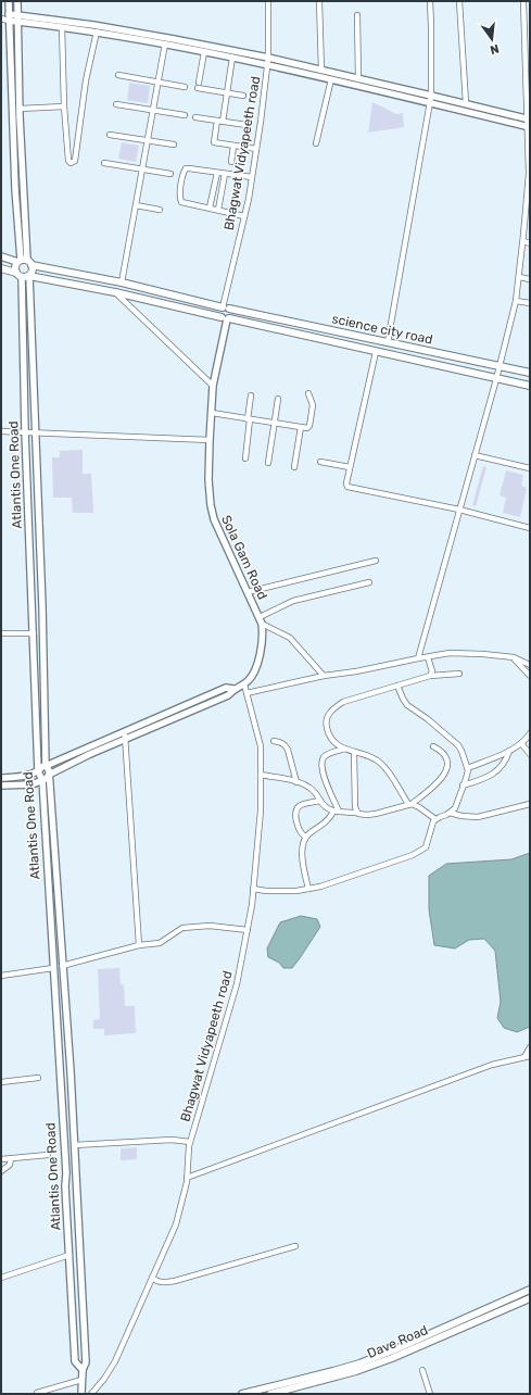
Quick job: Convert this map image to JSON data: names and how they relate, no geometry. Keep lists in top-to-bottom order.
{
  "streets": {
    "main road": ["science city road", "Dave Road"],
    "street": ["Bhagwat Vidyapeeth road", "Atlantis One Road", "Sola Gam Road"]
  },
  "crossings": [
    ["Bhagwat Vidyapeeth road", "science city road"],
    ["Bhagwat Vidyapeeth road", "Sola Gam Road"]
  ],
  "north": "bottom"
}
